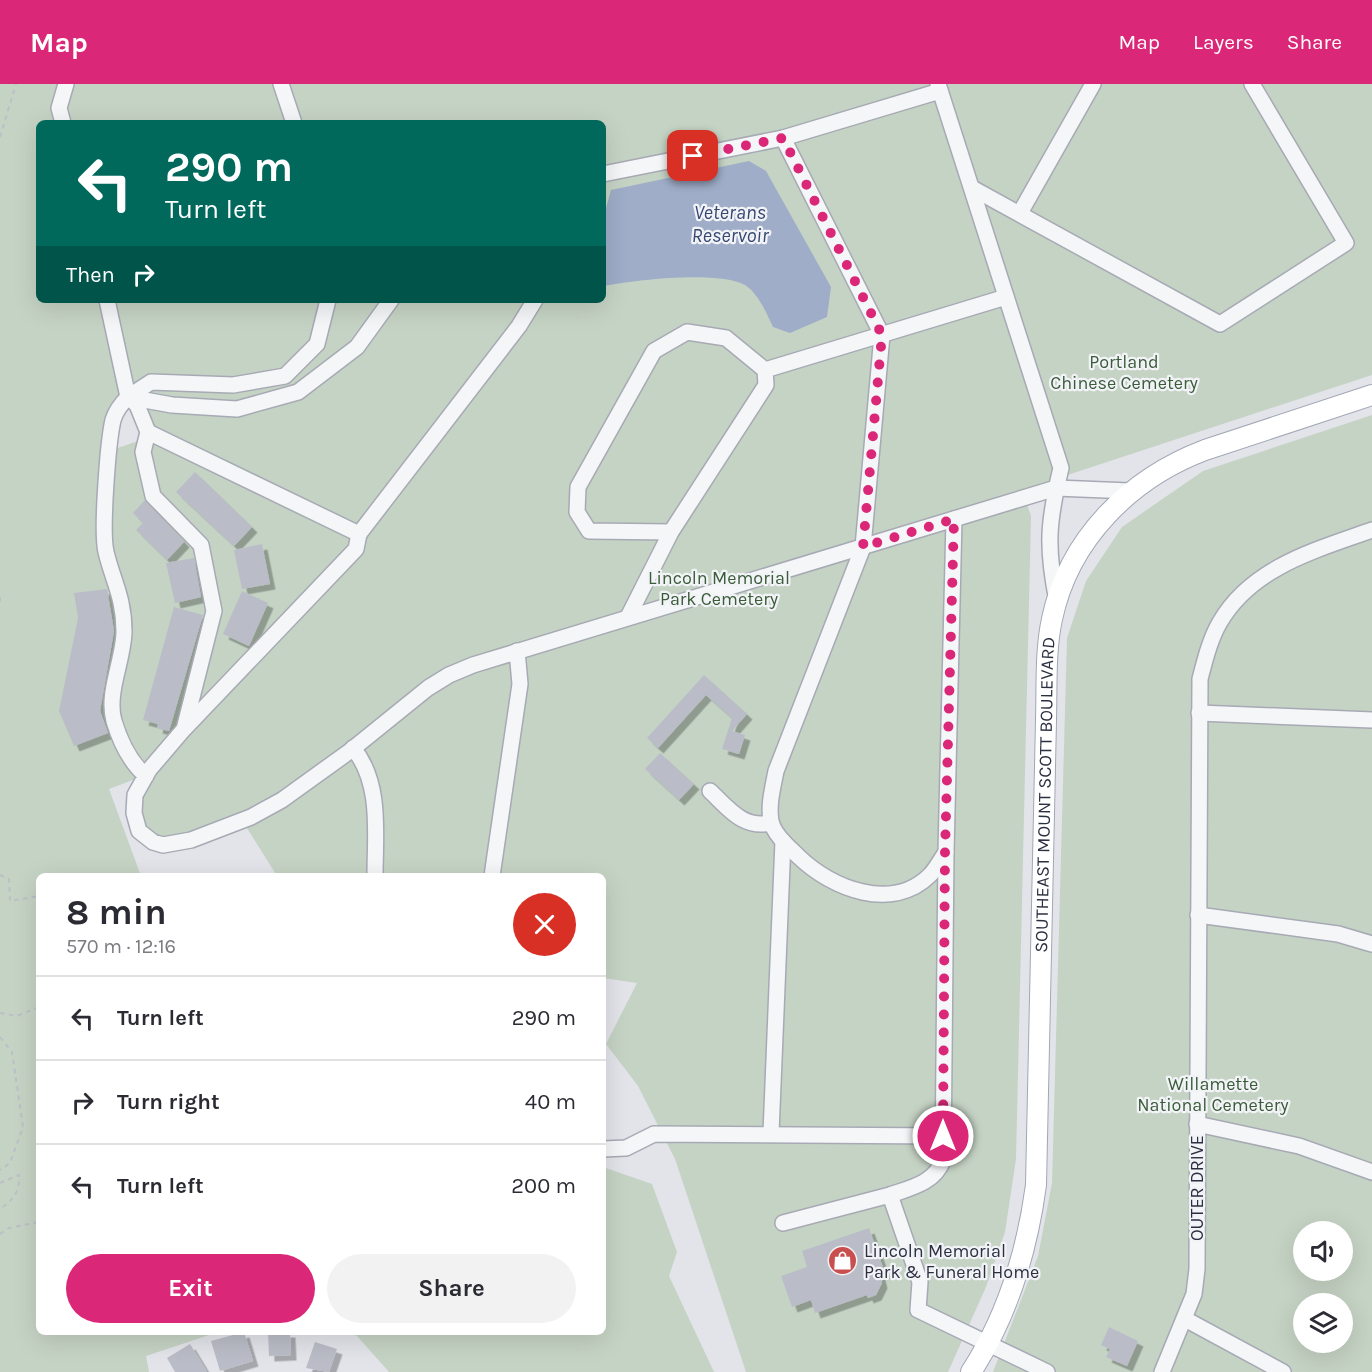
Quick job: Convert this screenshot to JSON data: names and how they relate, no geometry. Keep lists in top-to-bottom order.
{
  "streets": {
    "main road": ["SOUTHEAST MOUNT SCOTT BOULEVARD"],
    "street": ["OUTER DRIVE"]
  },
  "water": ["Veterans Reservoir"],
  "parks": ["Portland Chinese Cemetery", "Lincoln Memorial Park Cemetery", "Willamette National Cemetery"],
  "places": {
    "shop": ["Lincoln Memorial Park & Funeral Home"]
  },
  "page": {
    "header": "Map",
    "nav": ["Map", "Layers", "Share"],
    "turn": ["290 m", "Turn left"],
    "then": "Then",
    "heading": ["8 min", "570 m · 12:16"],
    "list": [
      {
        "name": "Turn left",
        "value": "290 m"
      },
      {
        "name": "Turn right",
        "value": "40 m"
      },
      {
        "name": "Turn left",
        "value": "200 m"
      }
    ],
    "buttons": ["Exit", "Share"]
  }
}
